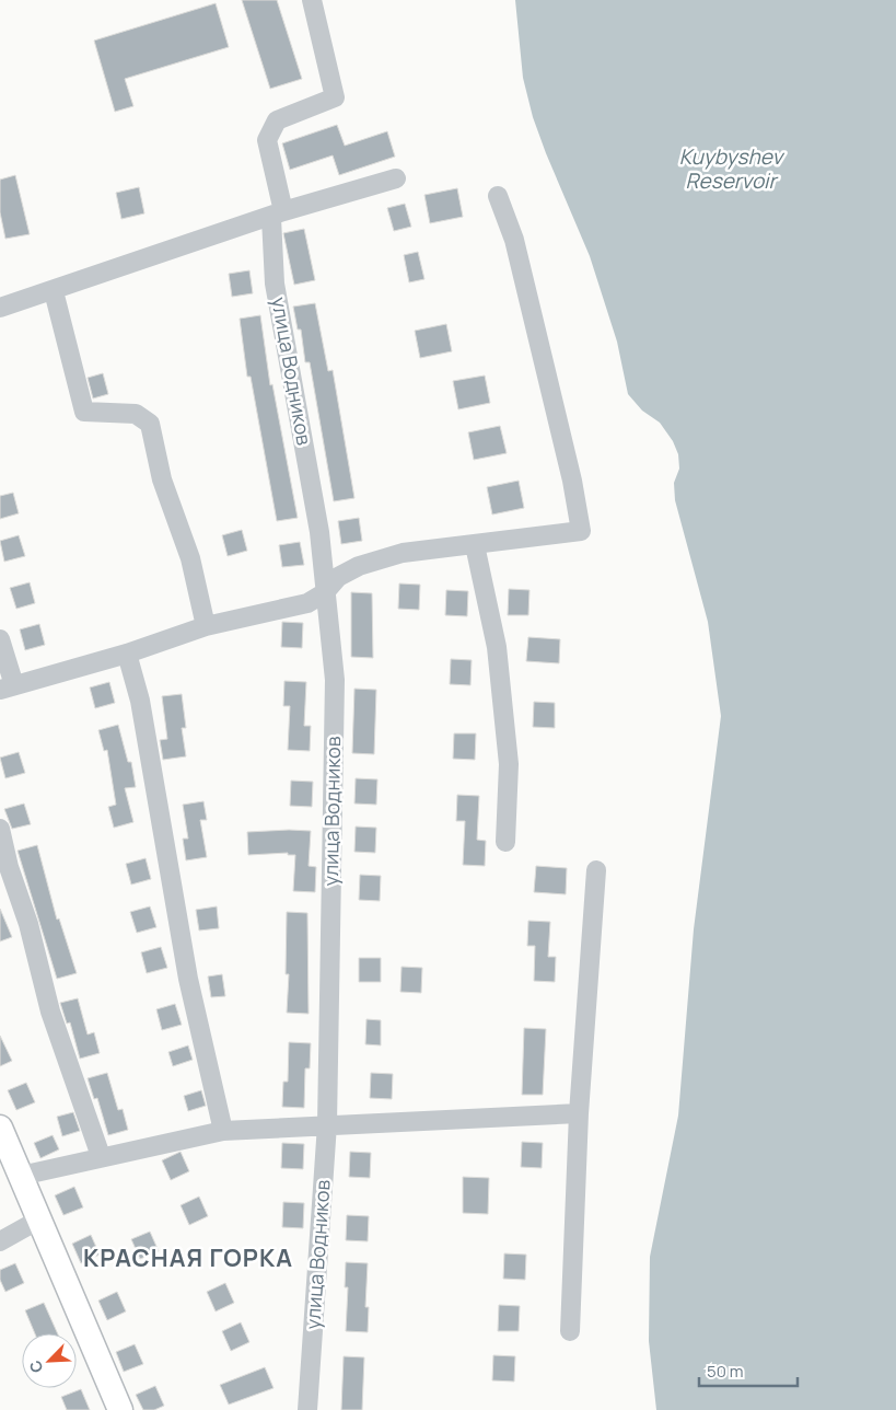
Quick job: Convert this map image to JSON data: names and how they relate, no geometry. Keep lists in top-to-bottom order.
{
  "streets": {
    "street": ["улица Водников"]
  },
  "districts": ["КРАСНАЯ ГОРКА"],
  "water": ["Kuybyshev Reservoir"],
  "scale_bar": "50 m",
  "north": "bottom left"
}
